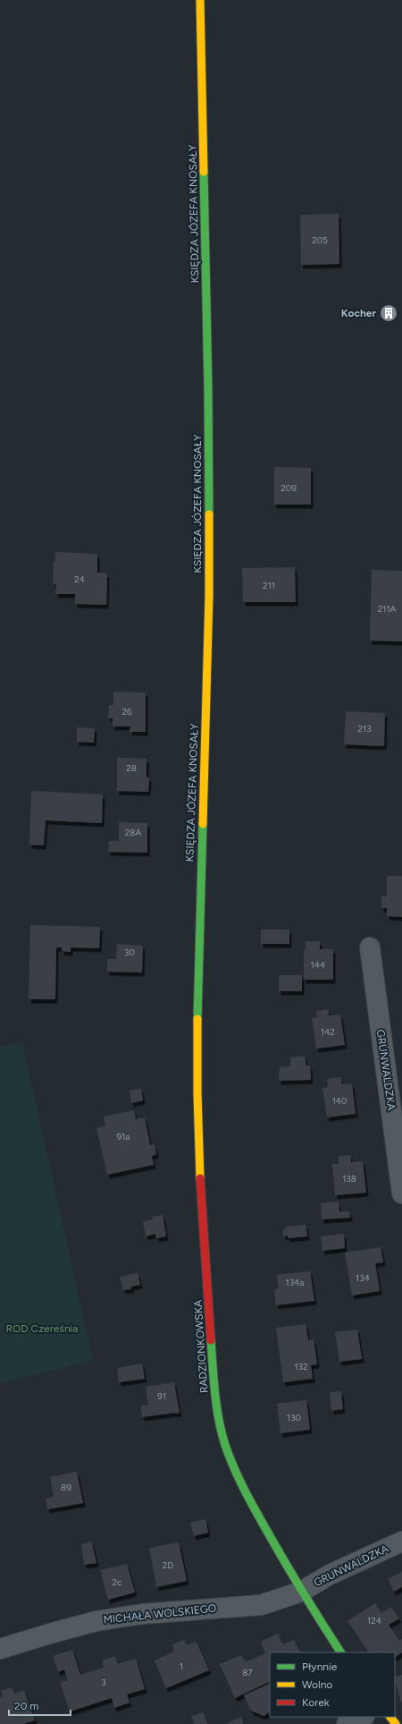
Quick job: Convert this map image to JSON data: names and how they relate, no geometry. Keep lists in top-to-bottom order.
{
  "streets": {
    "street": [
      "KSIĘDZA JÓZEFA KNOSAŁY",
      "GRUNWALDZKA",
      "RADZIONKOWSKA",
      "MICHAŁA WOLSKIEGO"
    ]
  },
  "crossings": [
    ["KSIĘDZA JÓZEFA KNOSAŁY", "RADZIONKOWSKA"],
    ["GRUNWALDZKA", "RADZIONKOWSKA"],
    ["GRUNWALDZKA", "MICHAŁA WOLSKIEGO"],
    ["RADZIONKOWSKA", "MICHAŁA WOLSKIEGO"]
  ],
  "parks": ["ROD Czereśnia"],
  "places": {
    "building": ["Kocher"]
  },
  "house_numbers": [
    "205",
    "209",
    "24",
    "211",
    "211A",
    "26",
    "213",
    "28",
    "28A",
    "30",
    "144",
    "142",
    "140",
    "91a",
    "138",
    "134",
    "134a",
    "132",
    "91",
    "130",
    "89",
    "2D",
    "2c",
    "124",
    "1",
    "87",
    "3"
  ],
  "legend": ["Płynnie", "Wolno", "Korek"],
  "scale_bar": "20 m"
}
